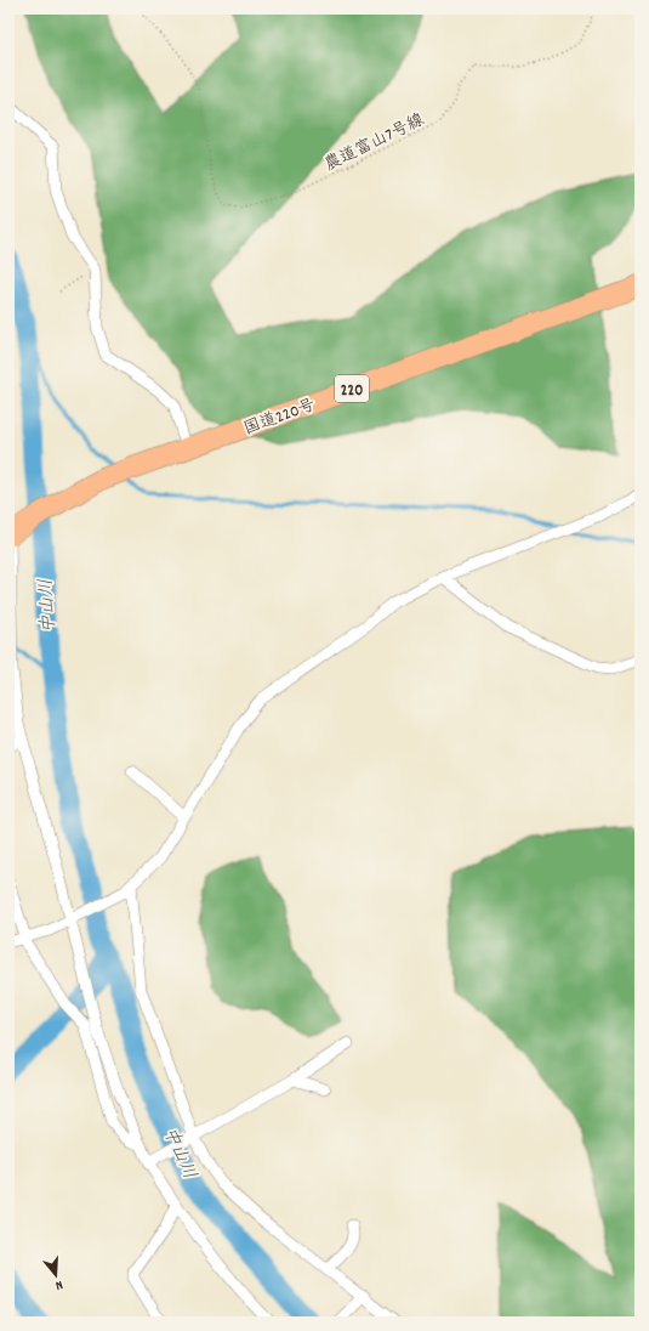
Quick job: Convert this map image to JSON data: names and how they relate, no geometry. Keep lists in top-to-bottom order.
{
  "streets": {
    "highway": ["220", "国道220号"],
    "path": ["農道富山7号線"]
  },
  "water": ["中山川"],
  "north": "bottom"
}
